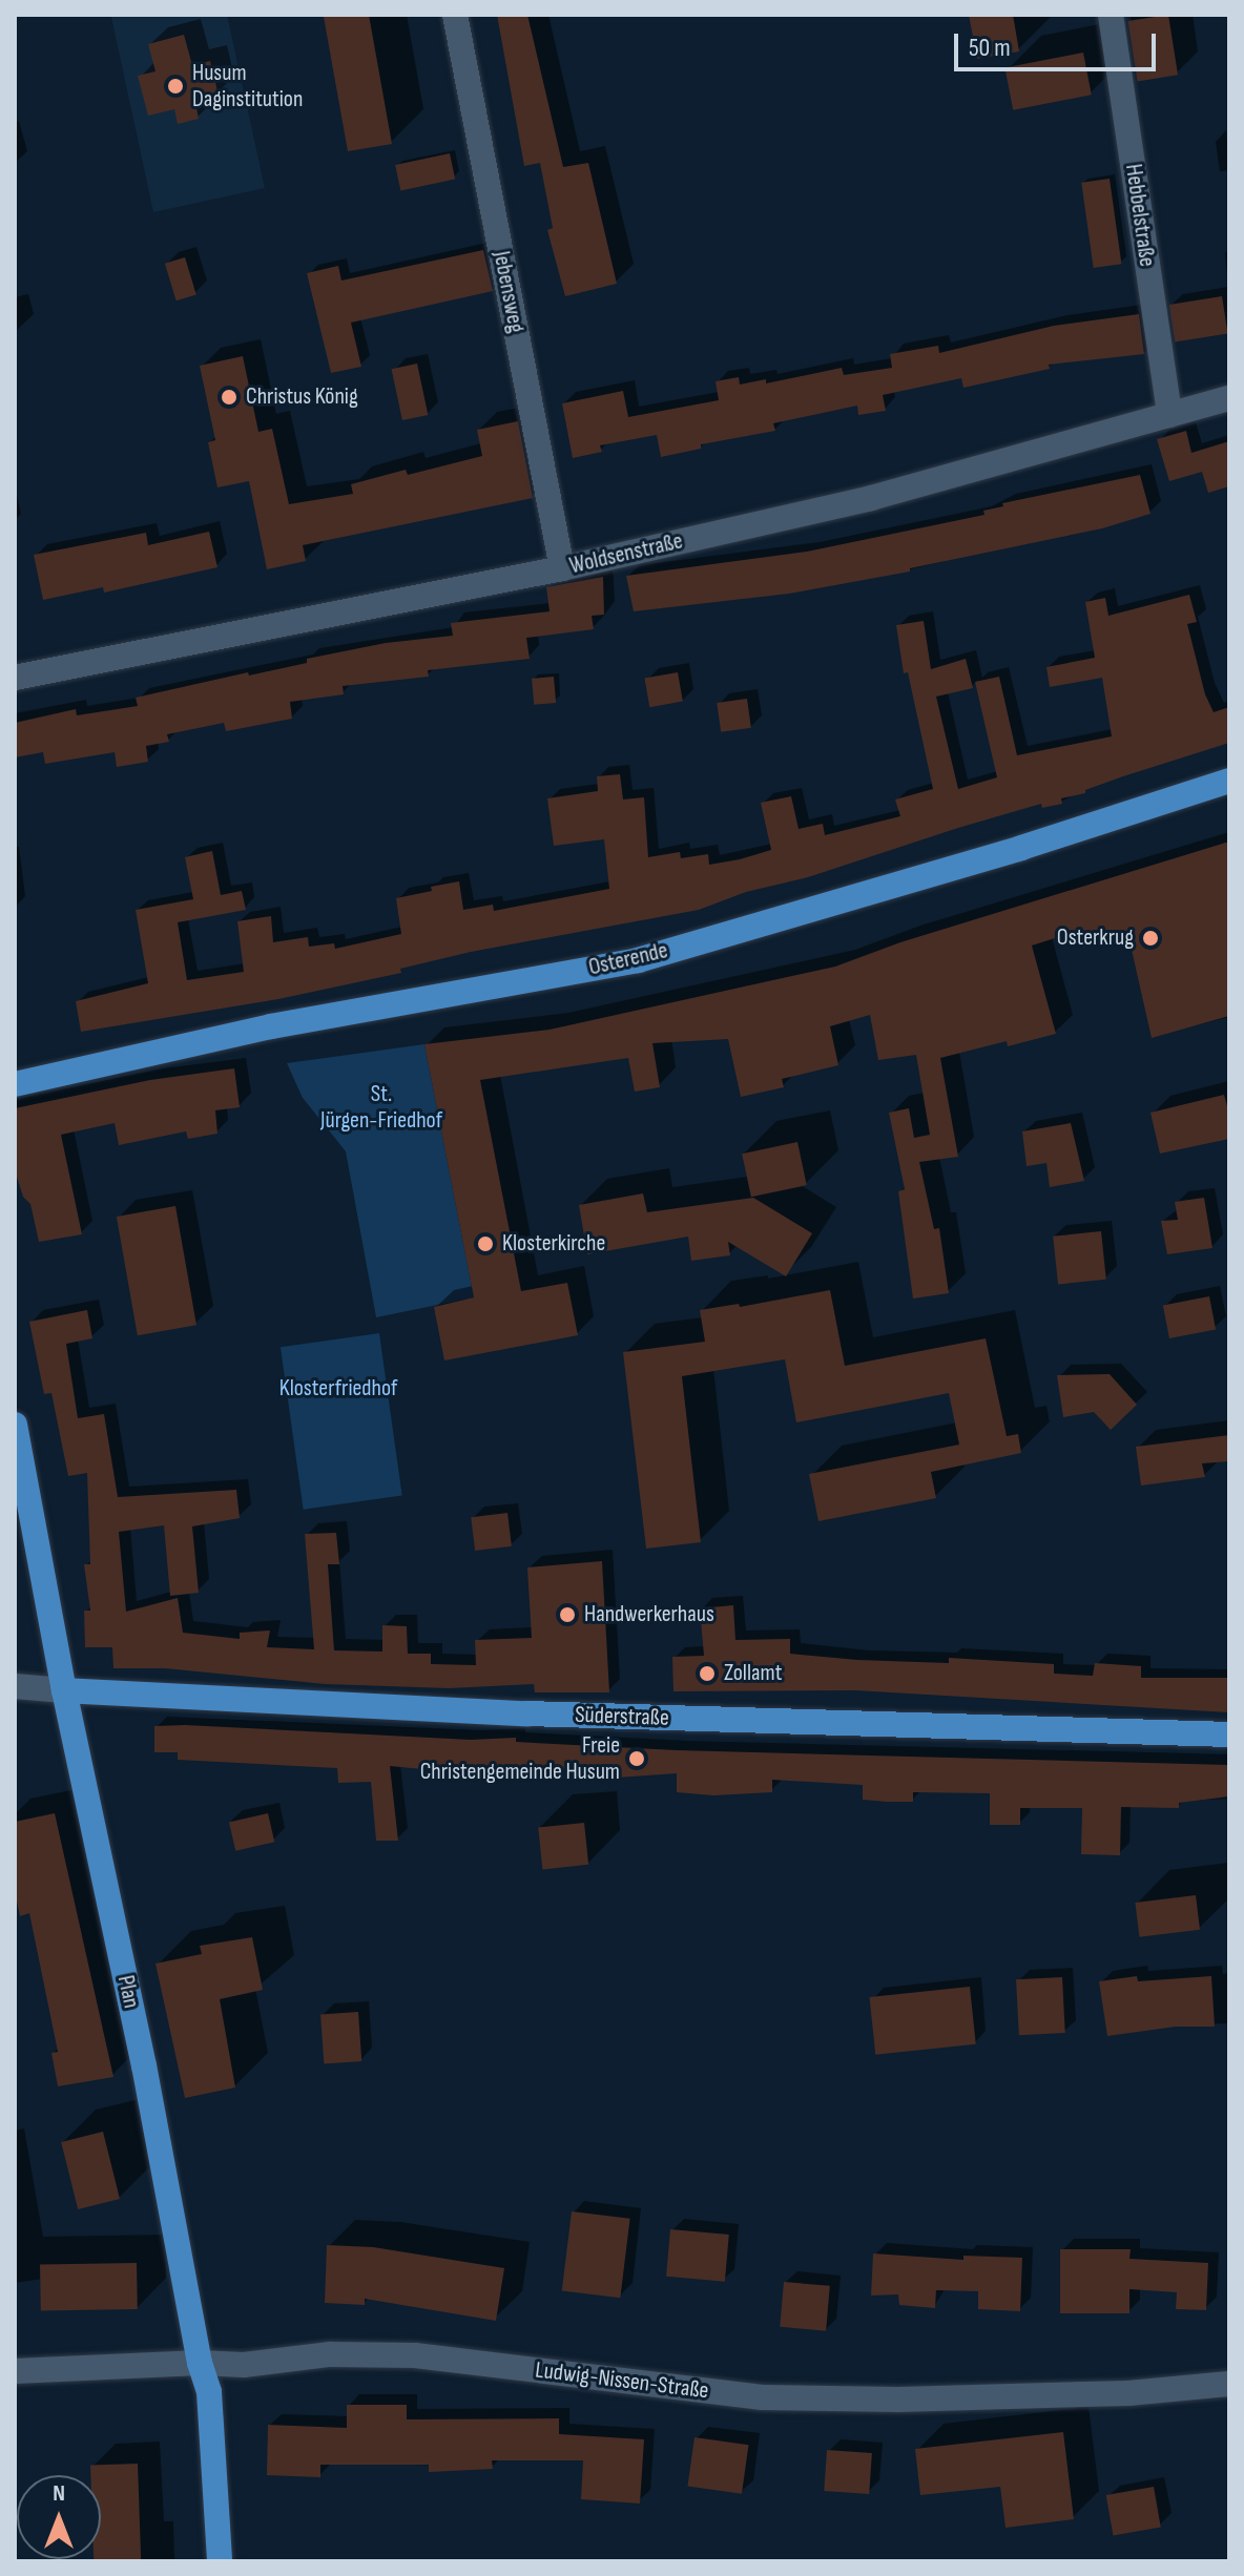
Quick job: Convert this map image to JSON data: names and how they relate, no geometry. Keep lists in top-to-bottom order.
{
  "streets": {
    "main road": ["Osterende", "Süderstraße", "Plan"],
    "street": [
      "Hebbelstraße",
      "Jebensweg",
      "Woldsenstraße",
      "Ludwig-Nissen-Straße"
    ]
  },
  "crossings": [
    ["Hebbelstraße", "Woldsenstraße"],
    ["Jebensweg", "Woldsenstraße"],
    ["Süderstraße", "Plan"],
    ["Plan", "Ludwig-Nissen-Straße"]
  ],
  "parks": ["St. Jürgen-Friedhof", "Klosterfriedhof"],
  "places": [
    "Husum Daginstitution",
    "Christus König",
    "Osterkrug",
    "Klosterkirche",
    "Handwerkerhaus",
    "Zollamt",
    "Freie Christengemeinde Husum"
  ],
  "scale_bar": "50 m",
  "north": "top"
}
